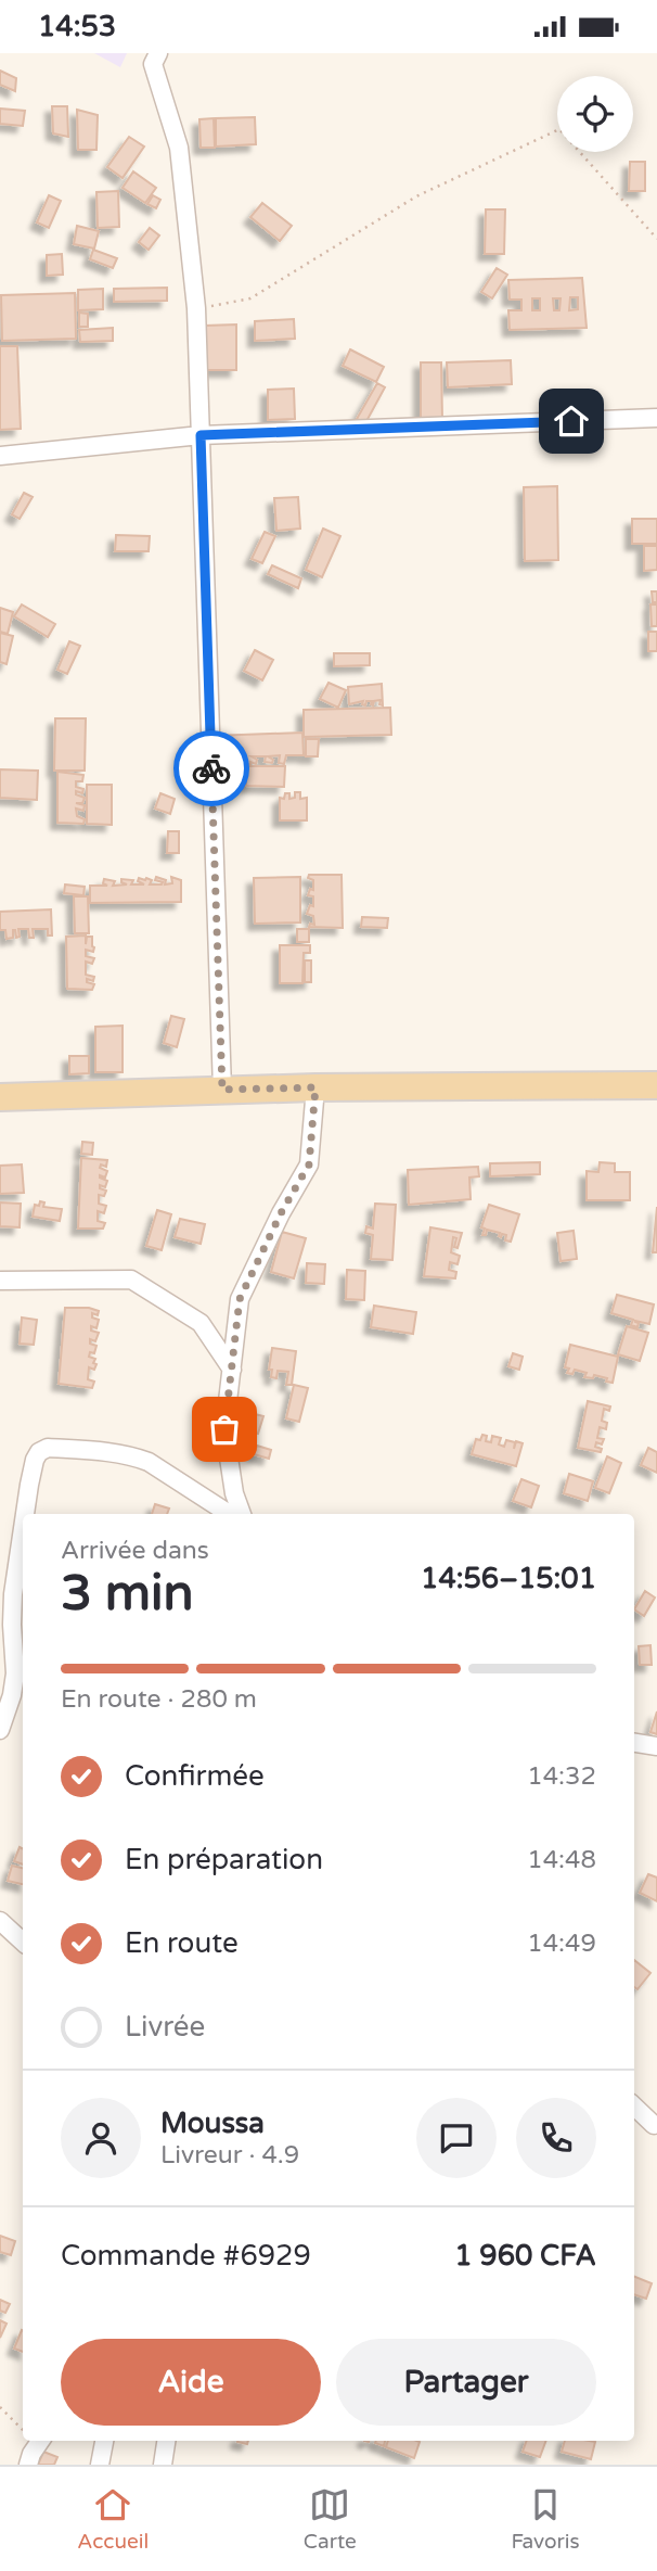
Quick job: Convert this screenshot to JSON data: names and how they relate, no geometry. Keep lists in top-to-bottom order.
{
  "page": {
    "status": "14:53",
    "heading": ["3 min", "Arrivée dans", "14:56–15:01"],
    "panel": [
      "Moussa",
      "Livreur · 4.9",
      "Commande #6929",
      "1 960 CFA"
    ],
    "bar": "En route · 280 m",
    "list": [
      ["Confirmée", "14:32"],
      ["En préparation", "14:48"],
      ["En route", "14:49"],
      "Livrée"
    ],
    "buttons": ["Aide", "Partager"],
    "tabs": ["Accueil", "Carte", "Favoris"]
  }
}
